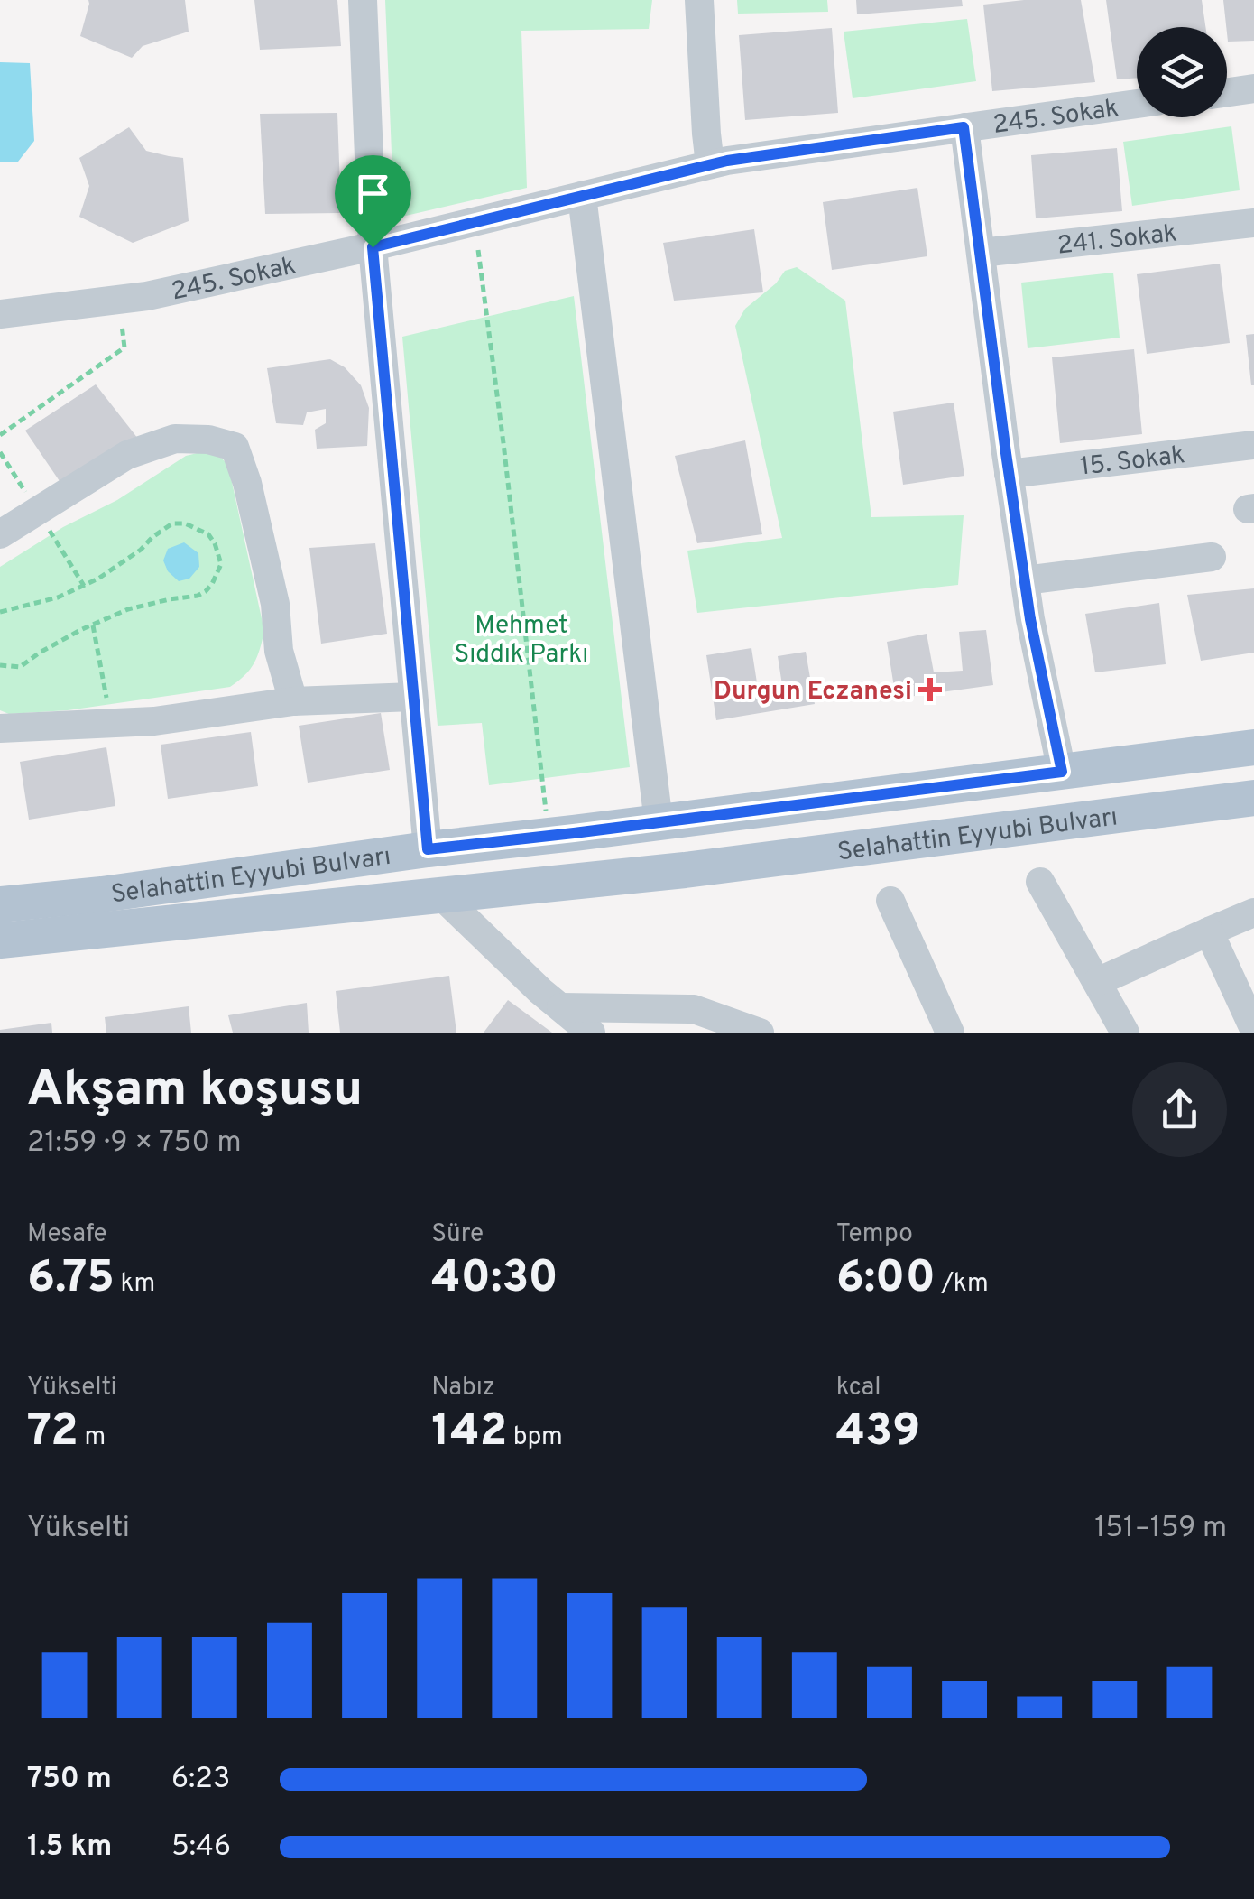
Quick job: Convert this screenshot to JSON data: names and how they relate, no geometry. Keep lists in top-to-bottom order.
{
  "streets": {
    "main road": ["Selahattin Eyyubi Bulvarı"],
    "street": ["245. Sokak", "241. Sokak", "15. Sokak"]
  },
  "parks": ["Mehmet Sıddık Parkı"],
  "places": {
    "health": ["Durgun Eczanesi"]
  },
  "page": {
    "heading": ["Akşam koşusu", "21:59 · 9 × 750 m"],
    "stats": [
      ["Mesafe", "6.75 km"],
      ["Süre", "40:30"],
      ["Tempo", "6:00 /km"],
      ["Yükselti", "72 m"],
      ["Nabız", "142 bpm"],
      ["kcal", "439"]
    ],
    "chart": ["Yükselti", "151–159 m"],
    "list": [
      {
        "name": "750 m",
        "note": "6:23"
      },
      {
        "name": "1.5 km",
        "note": "5:46"
      }
    ]
  }
}
